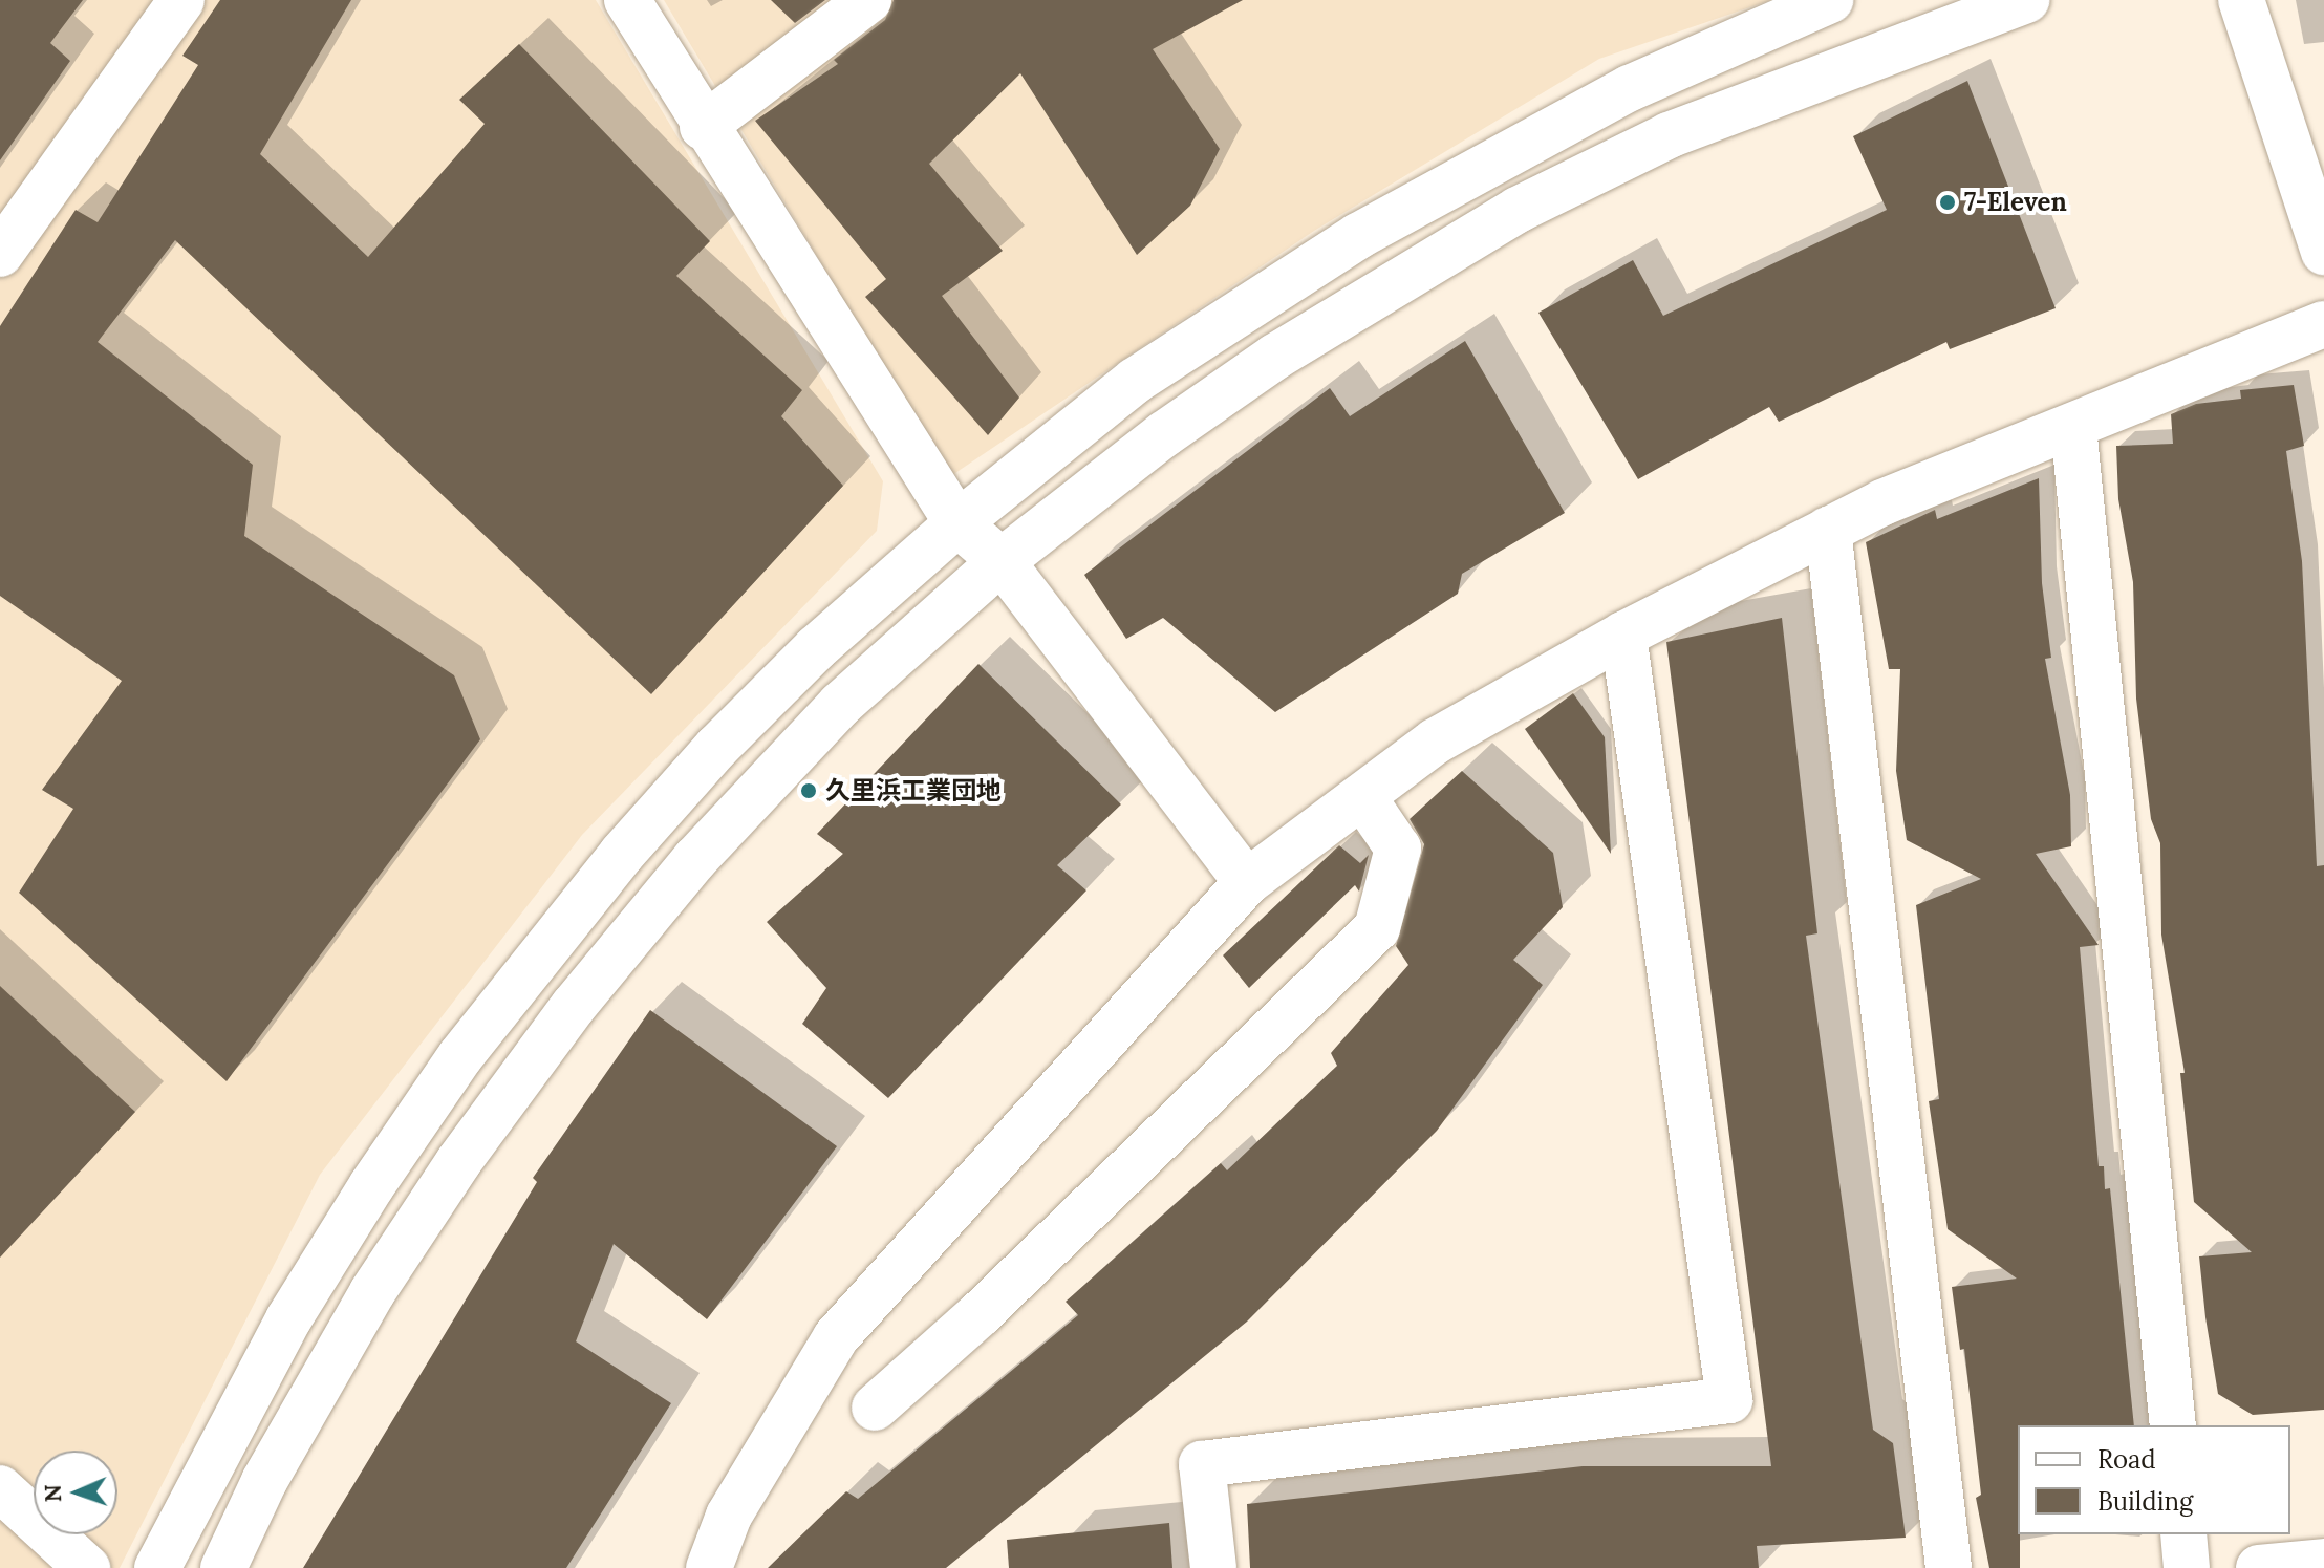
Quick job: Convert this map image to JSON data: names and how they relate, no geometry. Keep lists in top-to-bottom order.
{
  "places": ["7-Eleven", "久里浜工業団地"],
  "legend": ["Road", "Building"],
  "north": "left"
}
